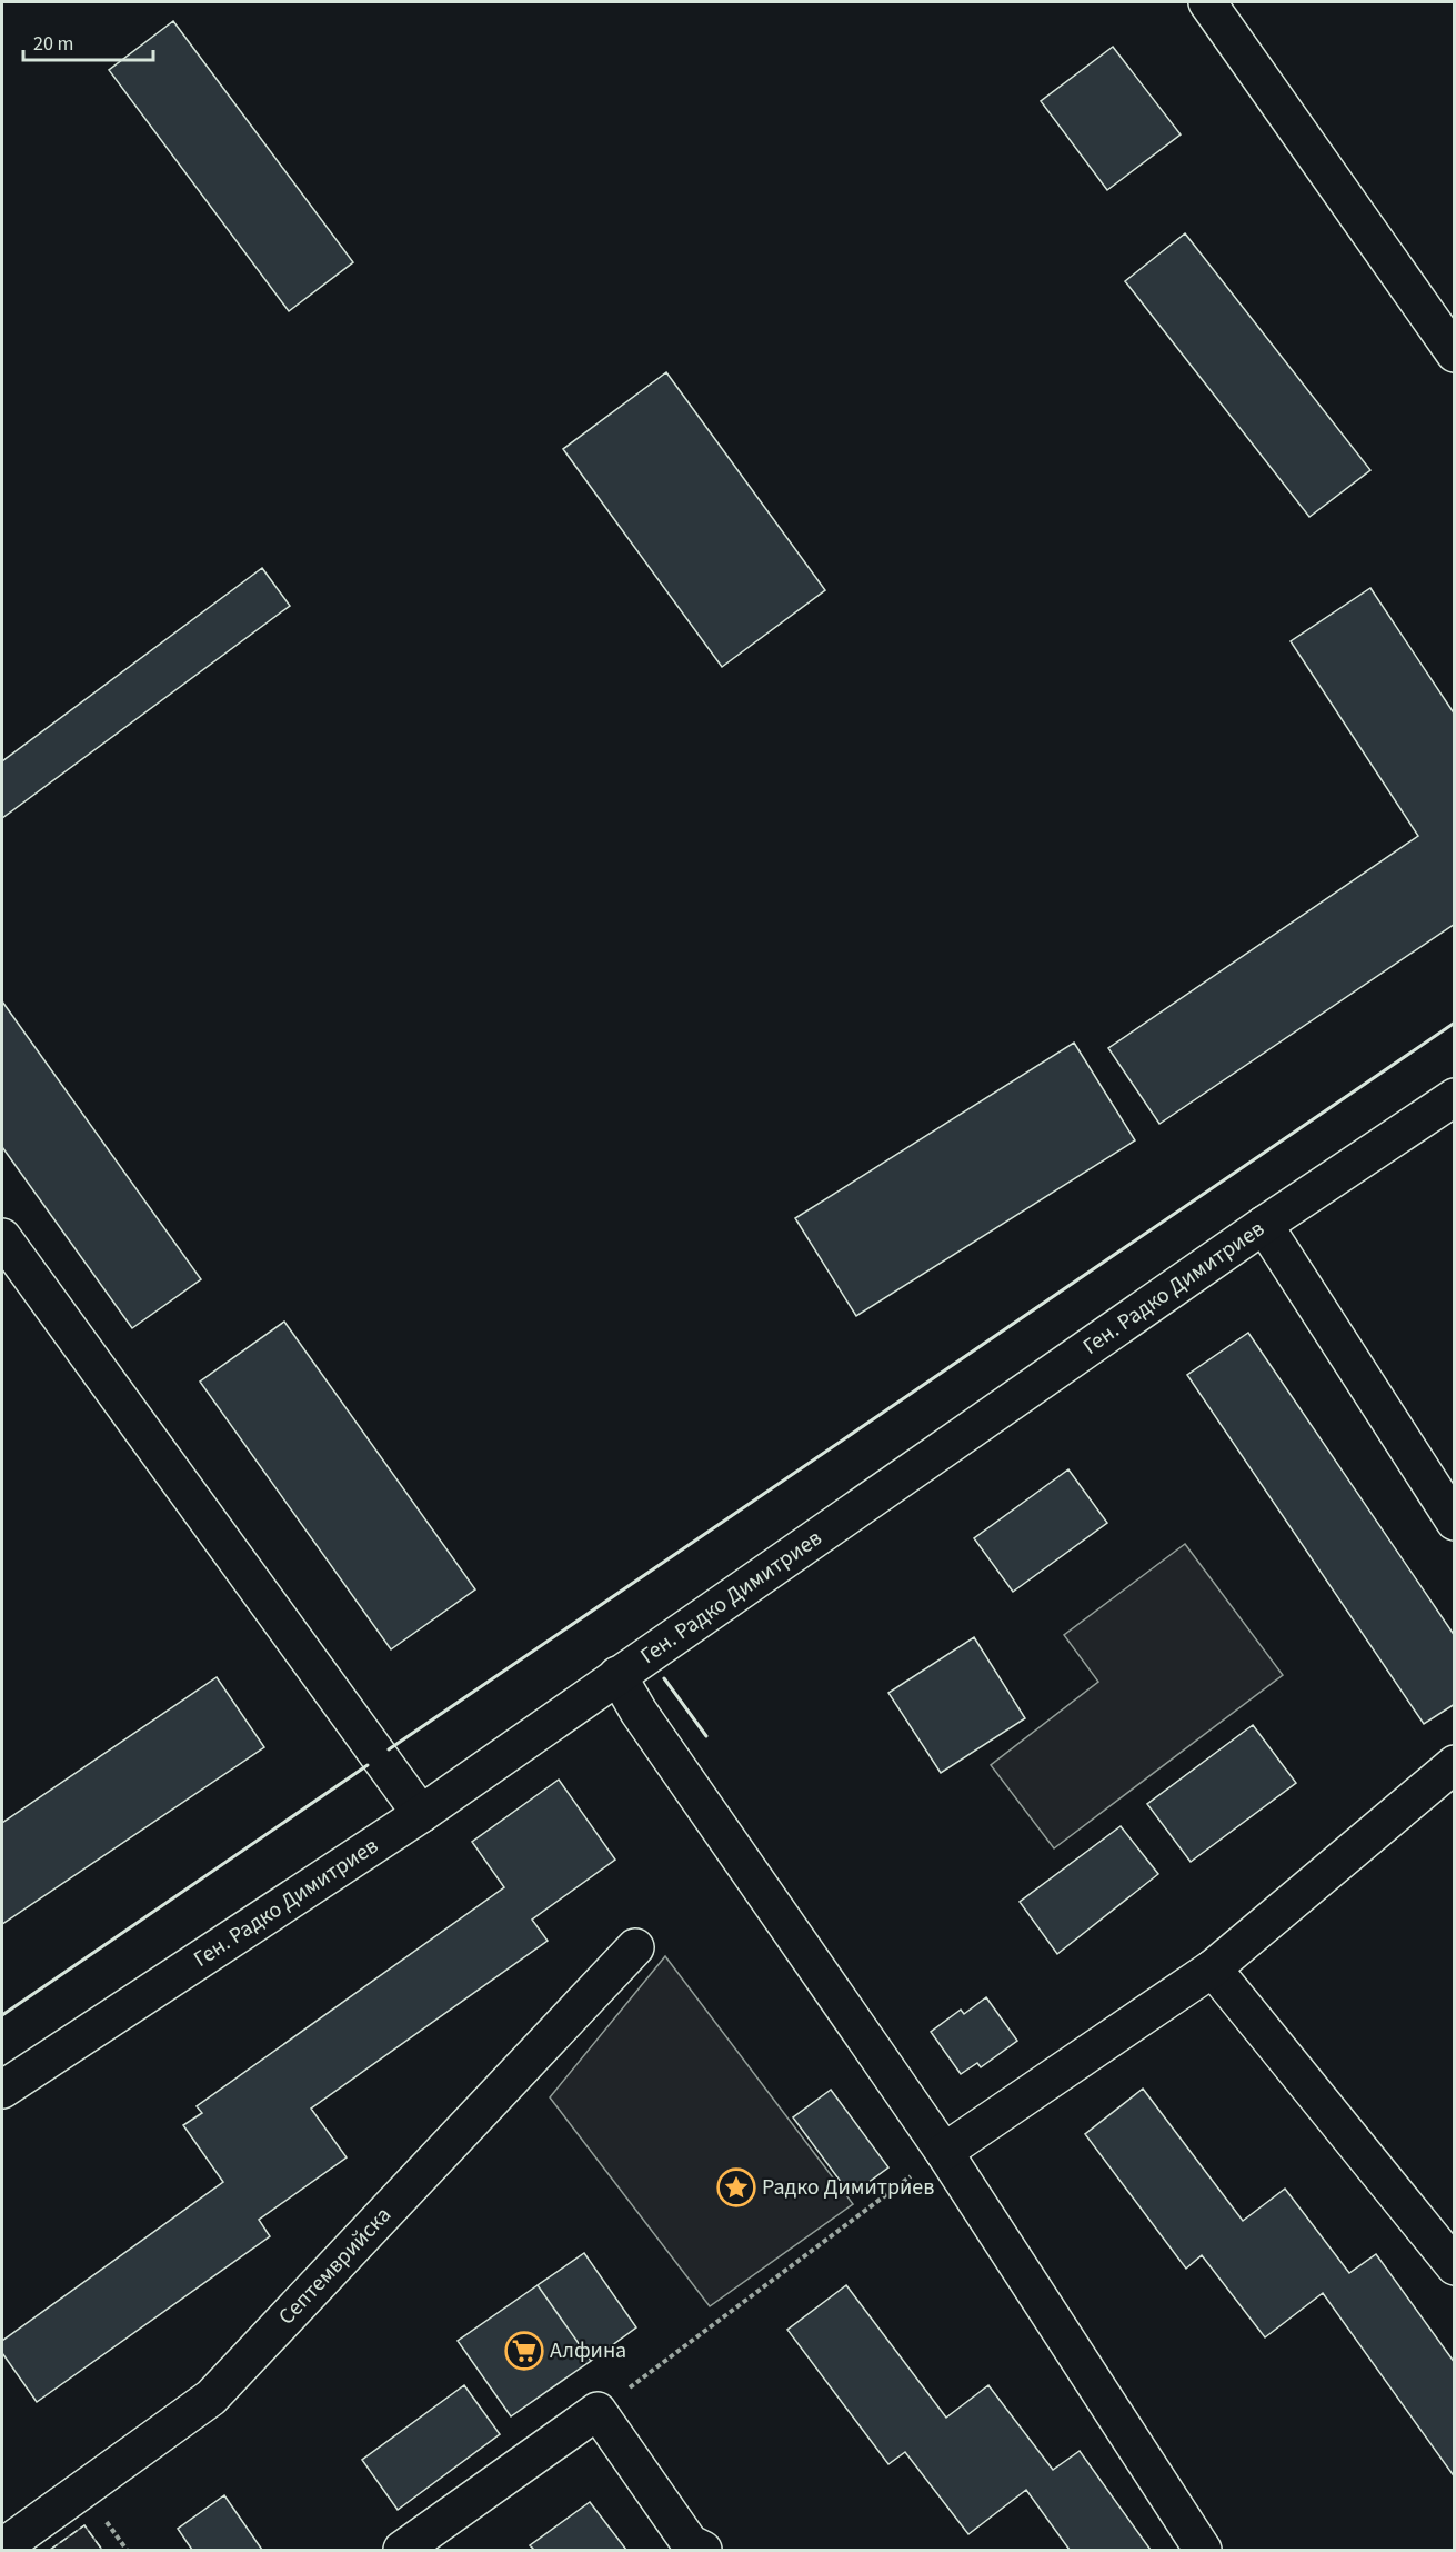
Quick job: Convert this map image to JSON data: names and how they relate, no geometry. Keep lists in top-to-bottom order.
{
  "streets": {
    "street": ["Ген. Радко Димитриев", "Септемврийска"]
  },
  "places": {
    "place": ["Радко Димитриев"],
    "supermarket": ["Алфина"]
  },
  "scale_bar": "20 m"
}
